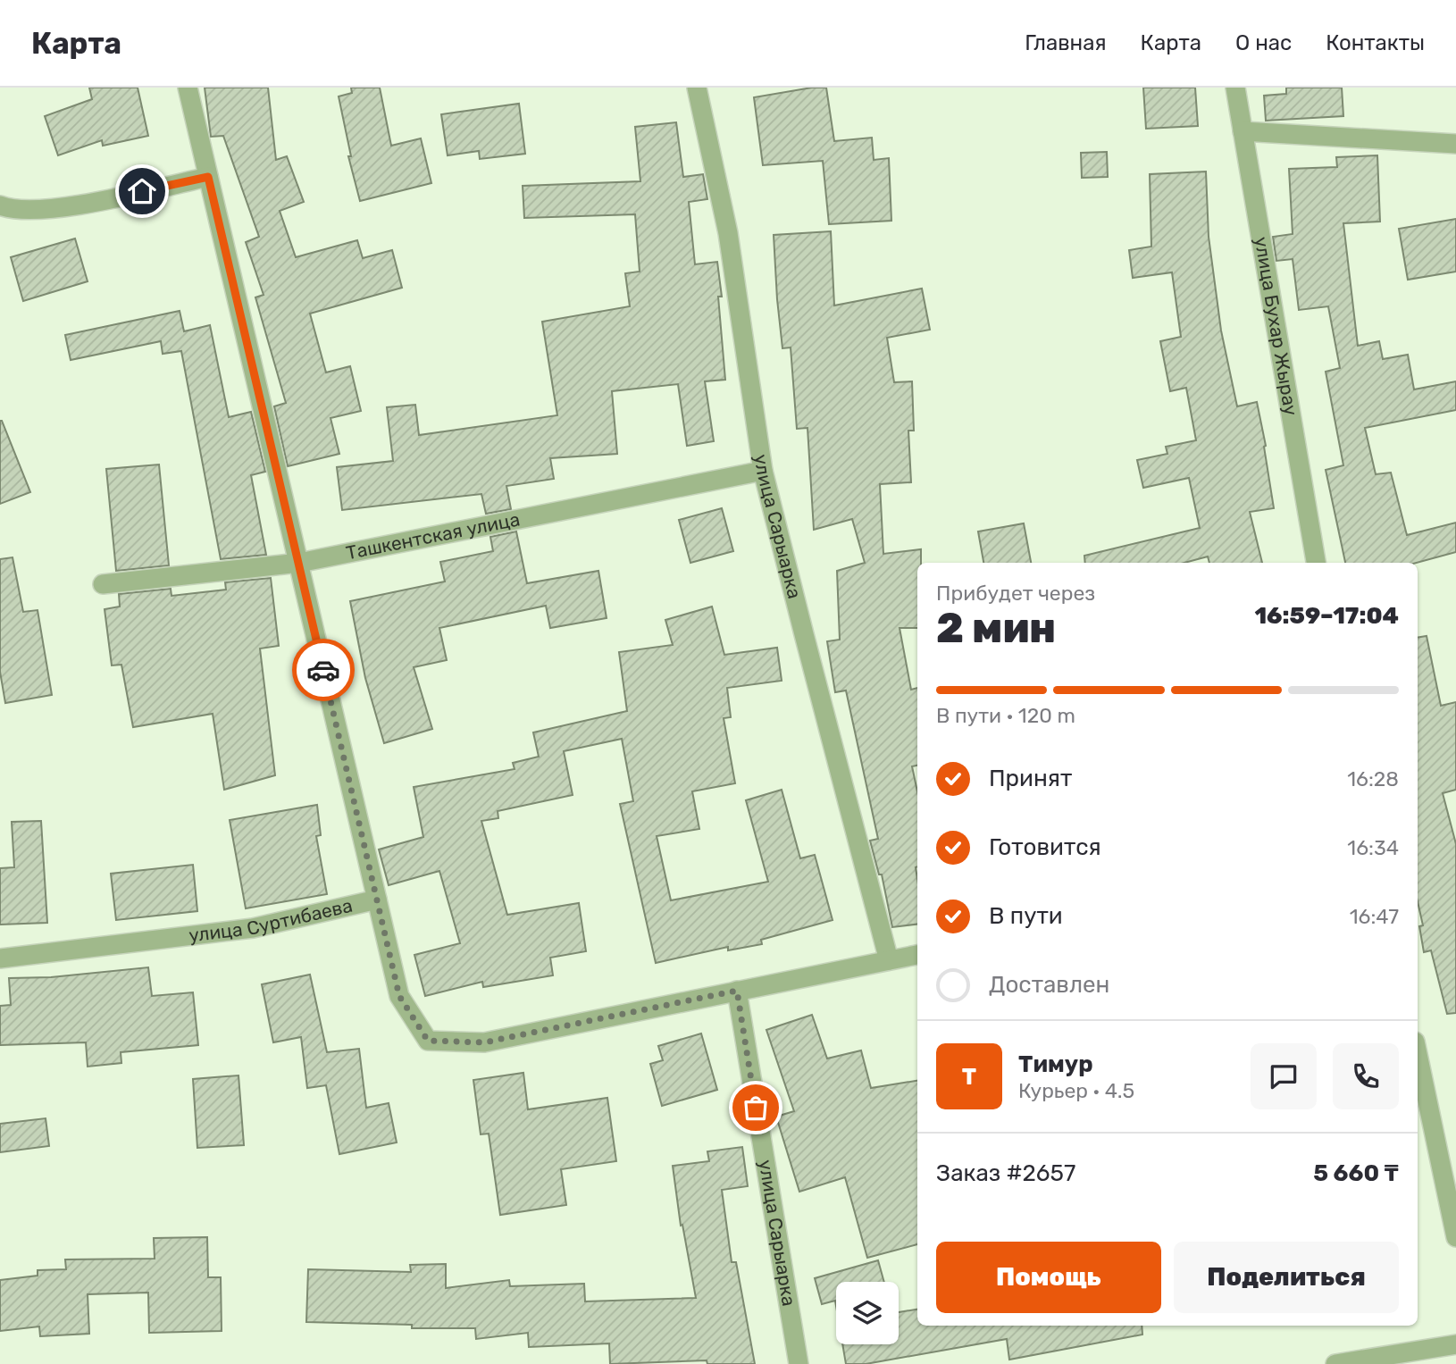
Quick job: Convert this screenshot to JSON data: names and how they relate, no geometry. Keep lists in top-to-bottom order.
{
  "streets": {
    "street": [
      "улица Бухар Жырау",
      "улица Сарыарка",
      "Ташкентская улица",
      "улица Суртибаева"
    ]
  },
  "crossings": [
    ["улица Сарыарка", "Ташкентская улица"],
    ["улица Сарыарка", "улица Суртибаева"]
  ],
  "page": {
    "header": "Карта",
    "nav": [
      "Главная",
      "Карта",
      "О нас",
      "Контакты"
    ],
    "heading": ["2 мин", "Прибудет через", "16:59–17:04"],
    "panel": [
      "Тимур",
      "Курьер · 4.5",
      "Заказ #2657",
      "5 660 ₸"
    ],
    "bar": "В пути · 120 m",
    "list": [
      ["Принят", "16:28"],
      ["Готовится", "16:34"],
      ["В пути", "16:47"],
      "Доставлен"
    ],
    "round": "Т",
    "buttons": ["Помощь", "Поделиться"]
  }
}
